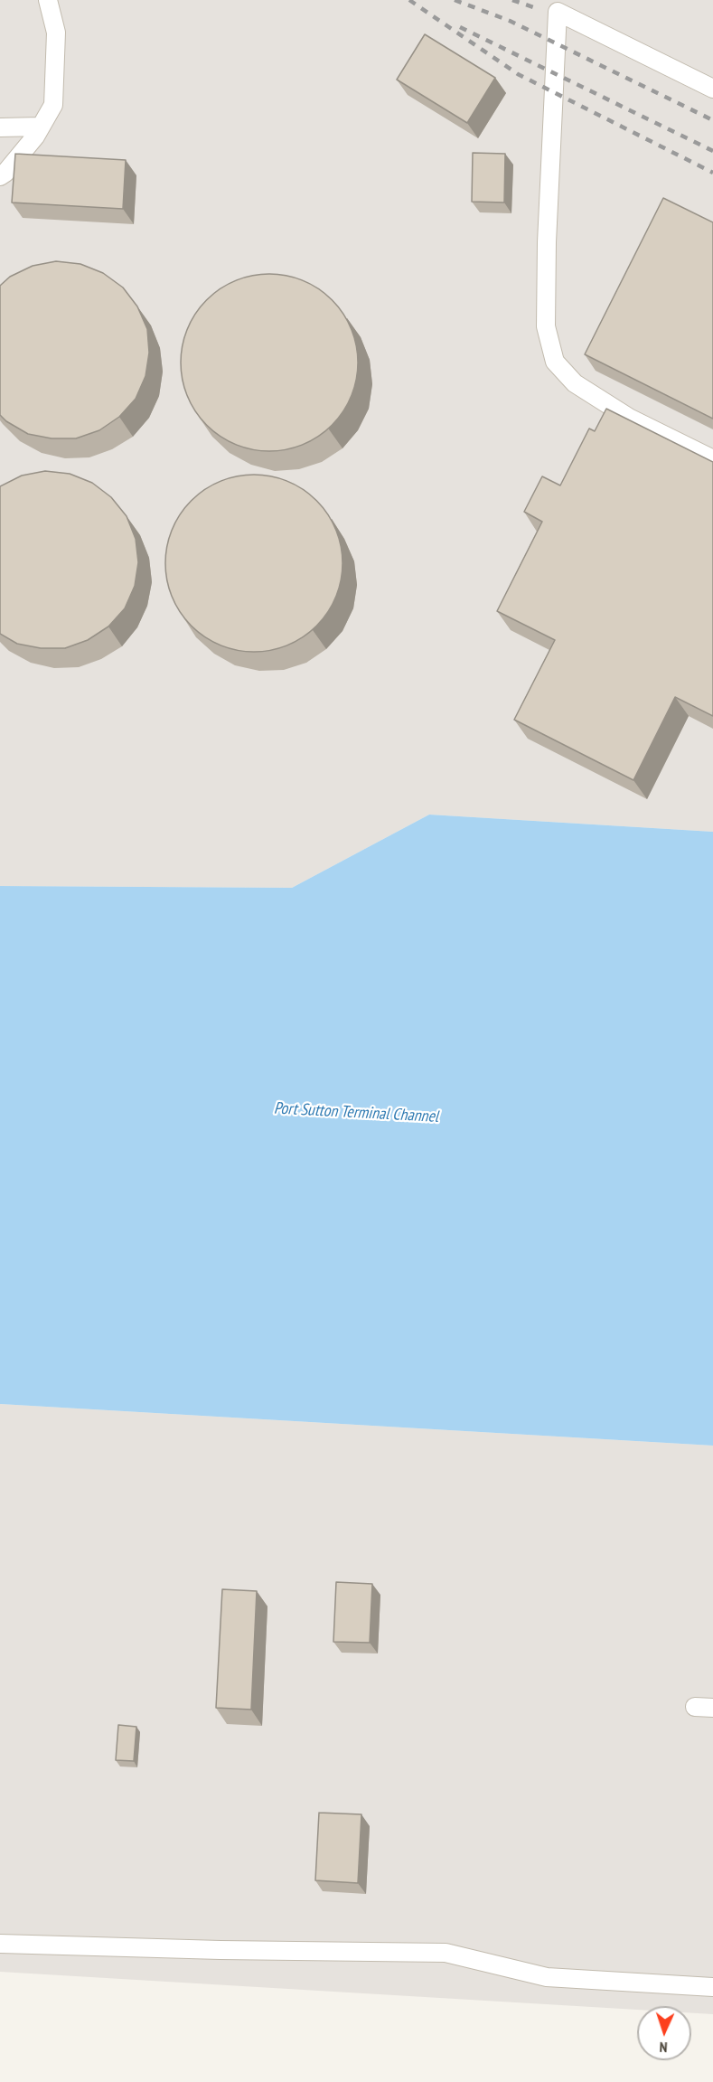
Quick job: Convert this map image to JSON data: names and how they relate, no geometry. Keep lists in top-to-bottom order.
{
  "water": ["Port Sutton Terminal Channel"],
  "north": "bottom"
}
